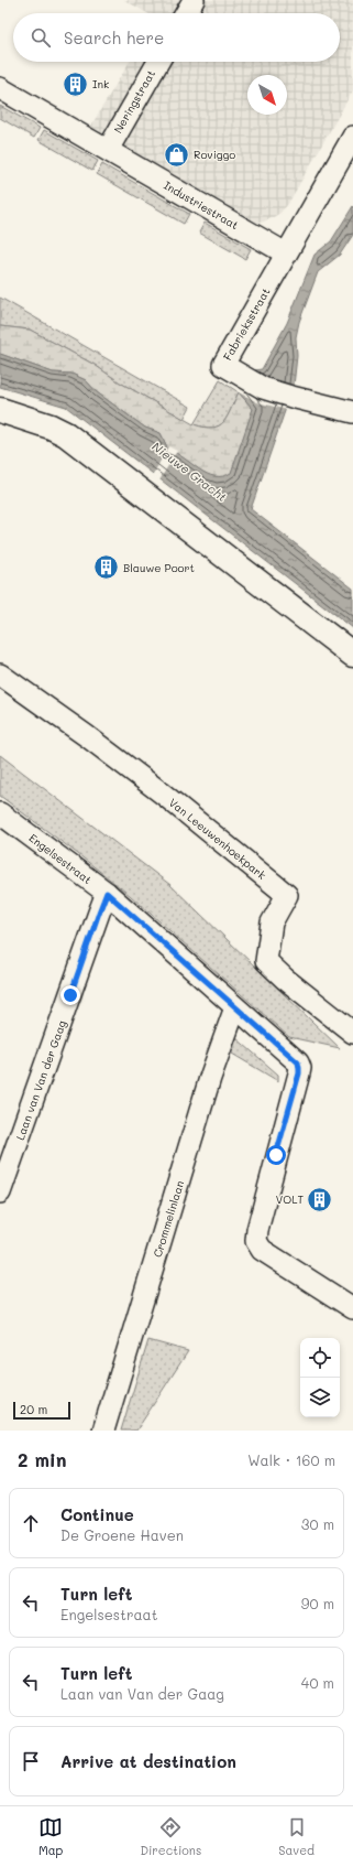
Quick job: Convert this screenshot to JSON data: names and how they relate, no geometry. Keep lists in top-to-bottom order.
{
  "streets": {
    "street": [
      "Neringstraat",
      "Industriestraat",
      "Fabrieksstraat",
      "Van Leeuwenhoekpark",
      "Engelsestraat",
      "Laan van Van der Gaag",
      "Crommelinlaan"
    ]
  },
  "crossings": [
    ["Neringstraat", "Industriestraat"],
    ["Industriestraat", "Fabrieksstraat"],
    ["Engelsestraat", "Laan van Van der Gaag"],
    ["Engelsestraat", "Crommelinlaan"]
  ],
  "water": ["Nieuwe Gracht"],
  "places": {
    "building": ["Ink", "Blauwe Poort", "VOLT"],
    "shop": ["Roviggo"]
  },
  "scale_bar": "20 m",
  "north": "bottom right",
  "page": {
    "search": "Search here",
    "scale": "20 m",
    "heading": ["2 min", "Walk · 160 m"],
    "list": [
      ["Continue", "De Groene Haven", "30 m"],
      ["Turn left", "Engelsestraat", "90 m"],
      ["Turn left", "Laan van Van der Gaag", "40 m"],
      "Arrive at destination"
    ],
    "nav": ["Map", "Directions", "Saved"]
  }
}
